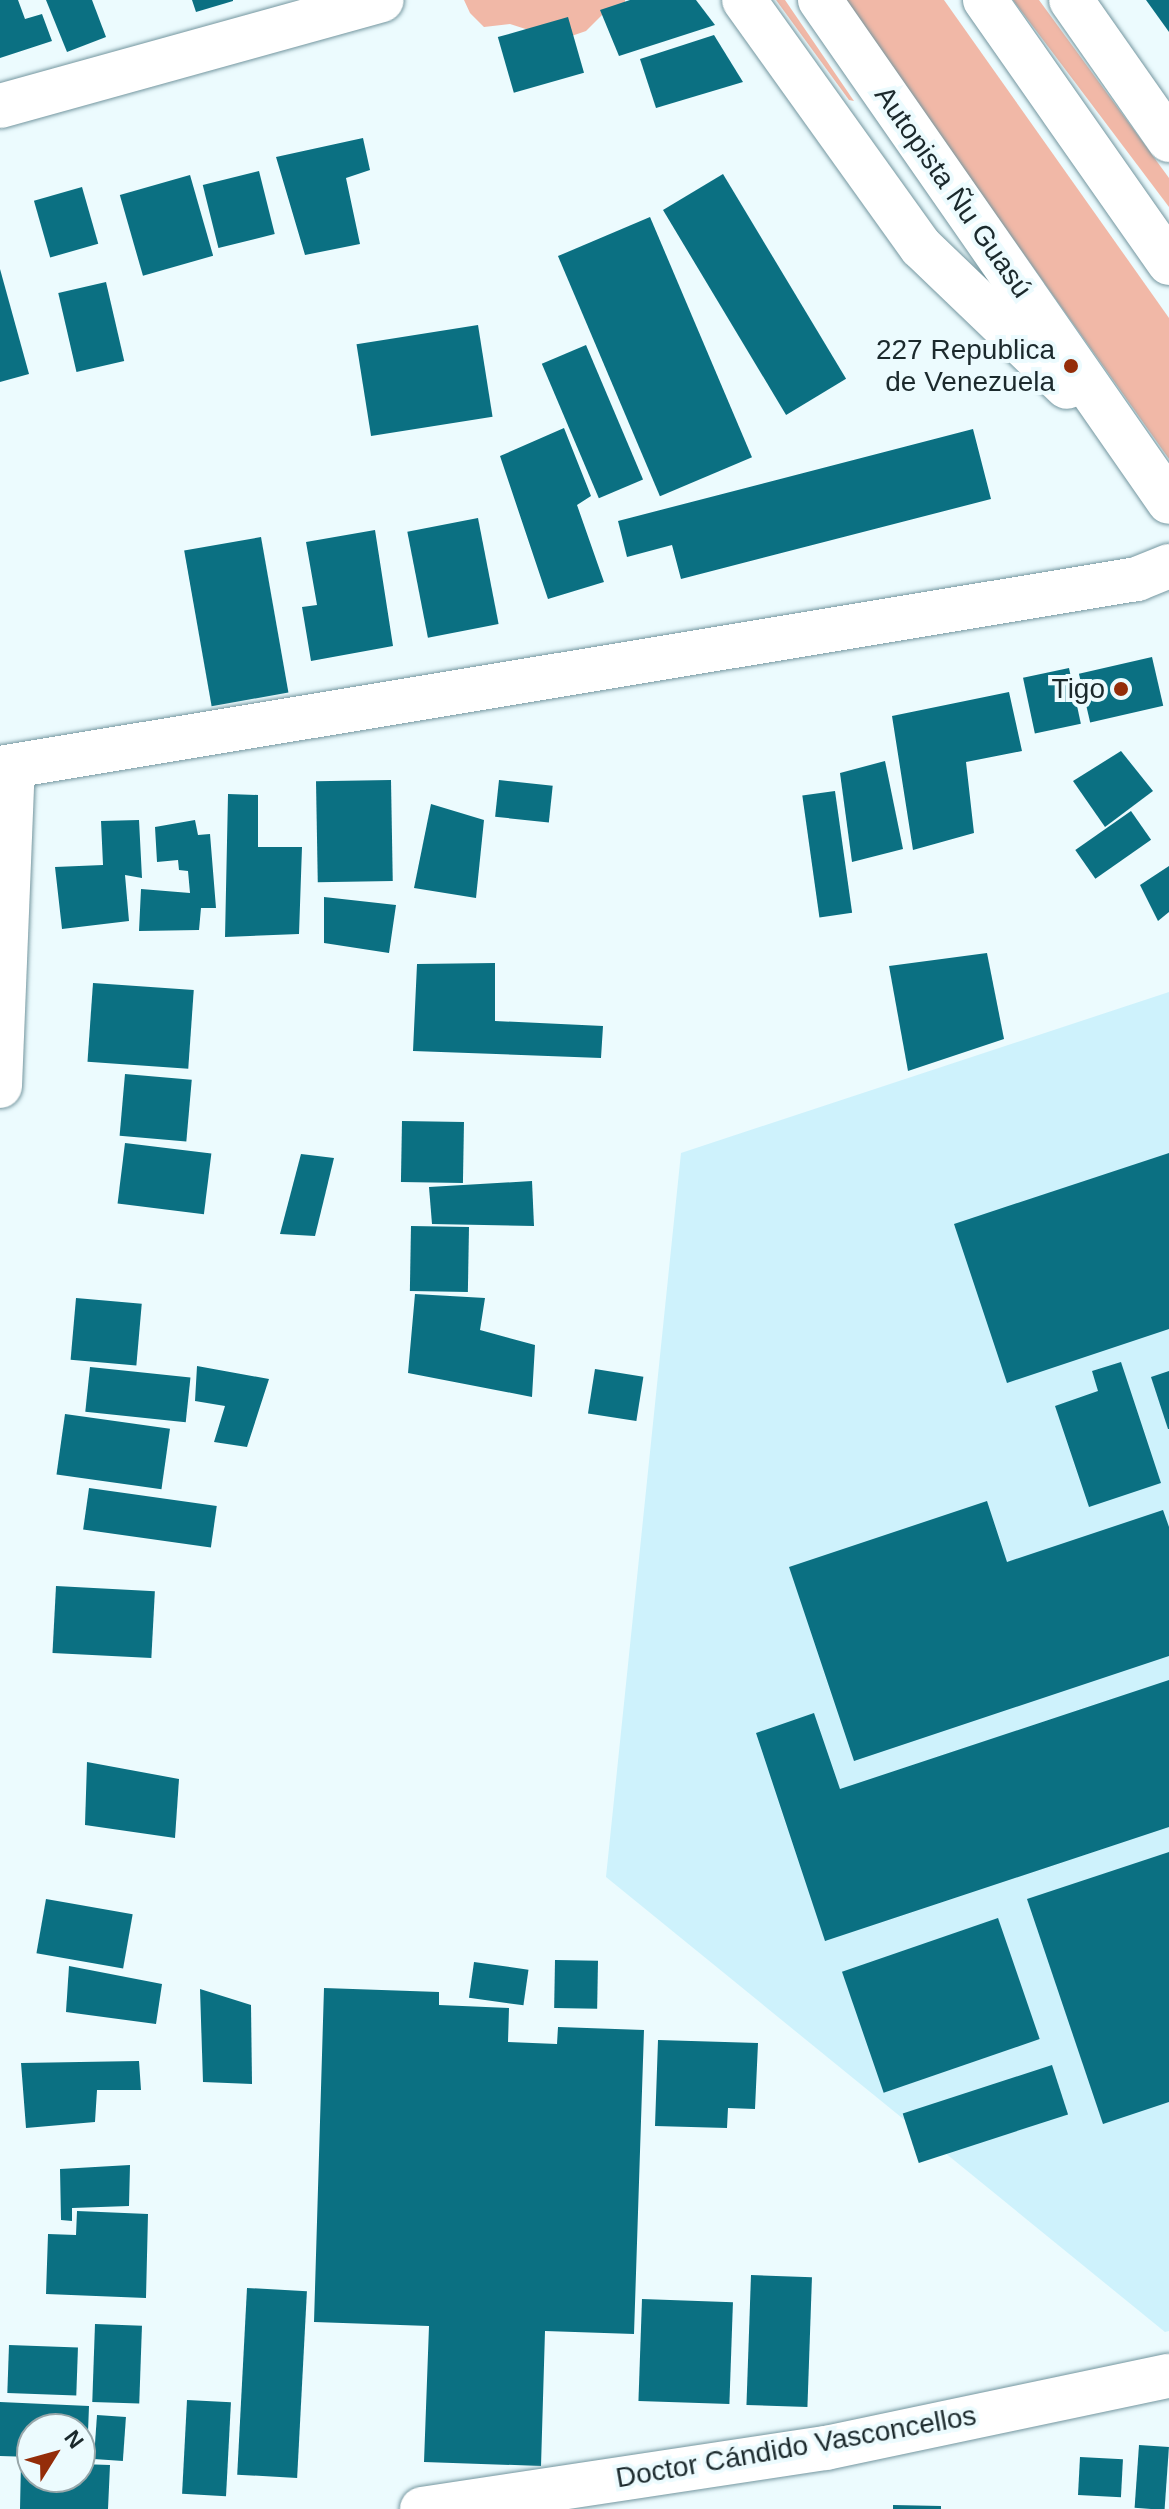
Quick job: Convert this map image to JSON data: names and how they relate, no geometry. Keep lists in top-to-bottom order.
{
  "streets": {
    "main road": ["Autopista Ñu Guasú", "Doctor Cándido Vasconcellos"]
  },
  "places": ["227 Republica de Venezuela", "Tigo"],
  "north": "top right"
}
